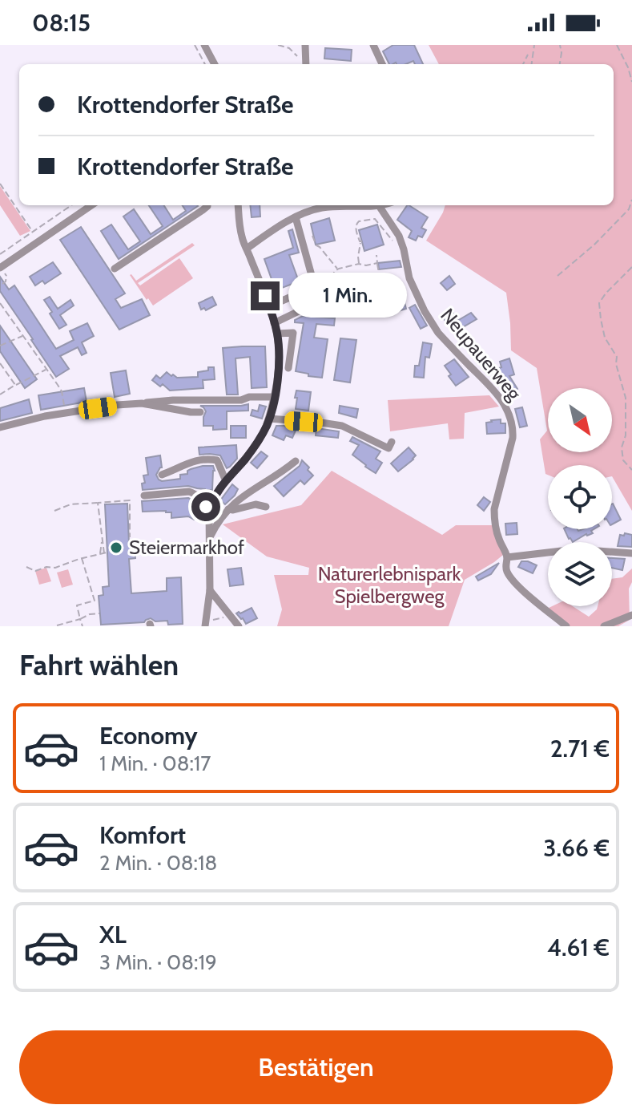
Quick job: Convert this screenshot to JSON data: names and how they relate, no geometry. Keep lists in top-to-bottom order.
{
  "streets": {
    "street": ["Neupauerweg"]
  },
  "parks": ["Naturerlebnispark Spielbergweg"],
  "places": ["Steiermarkhof"],
  "north": "bottom right",
  "page": {
    "status": "08:15",
    "banner": ["Krottendorfer Straße", "Krottendorfer Straße"],
    "bubble": "1 Min.",
    "heading": "Fahrt wählen",
    "list": [
      {
        "name": "Economy",
        "note": "1 Min. · 08:17",
        "value": "2.71 €"
      },
      {
        "name": "Komfort",
        "note": "2 Min. · 08:18",
        "value": "3.66 €"
      },
      {
        "name": "XL",
        "note": "3 Min. · 08:19",
        "value": "4.61 €"
      }
    ],
    "buttons": "Bestätigen"
  }
}
